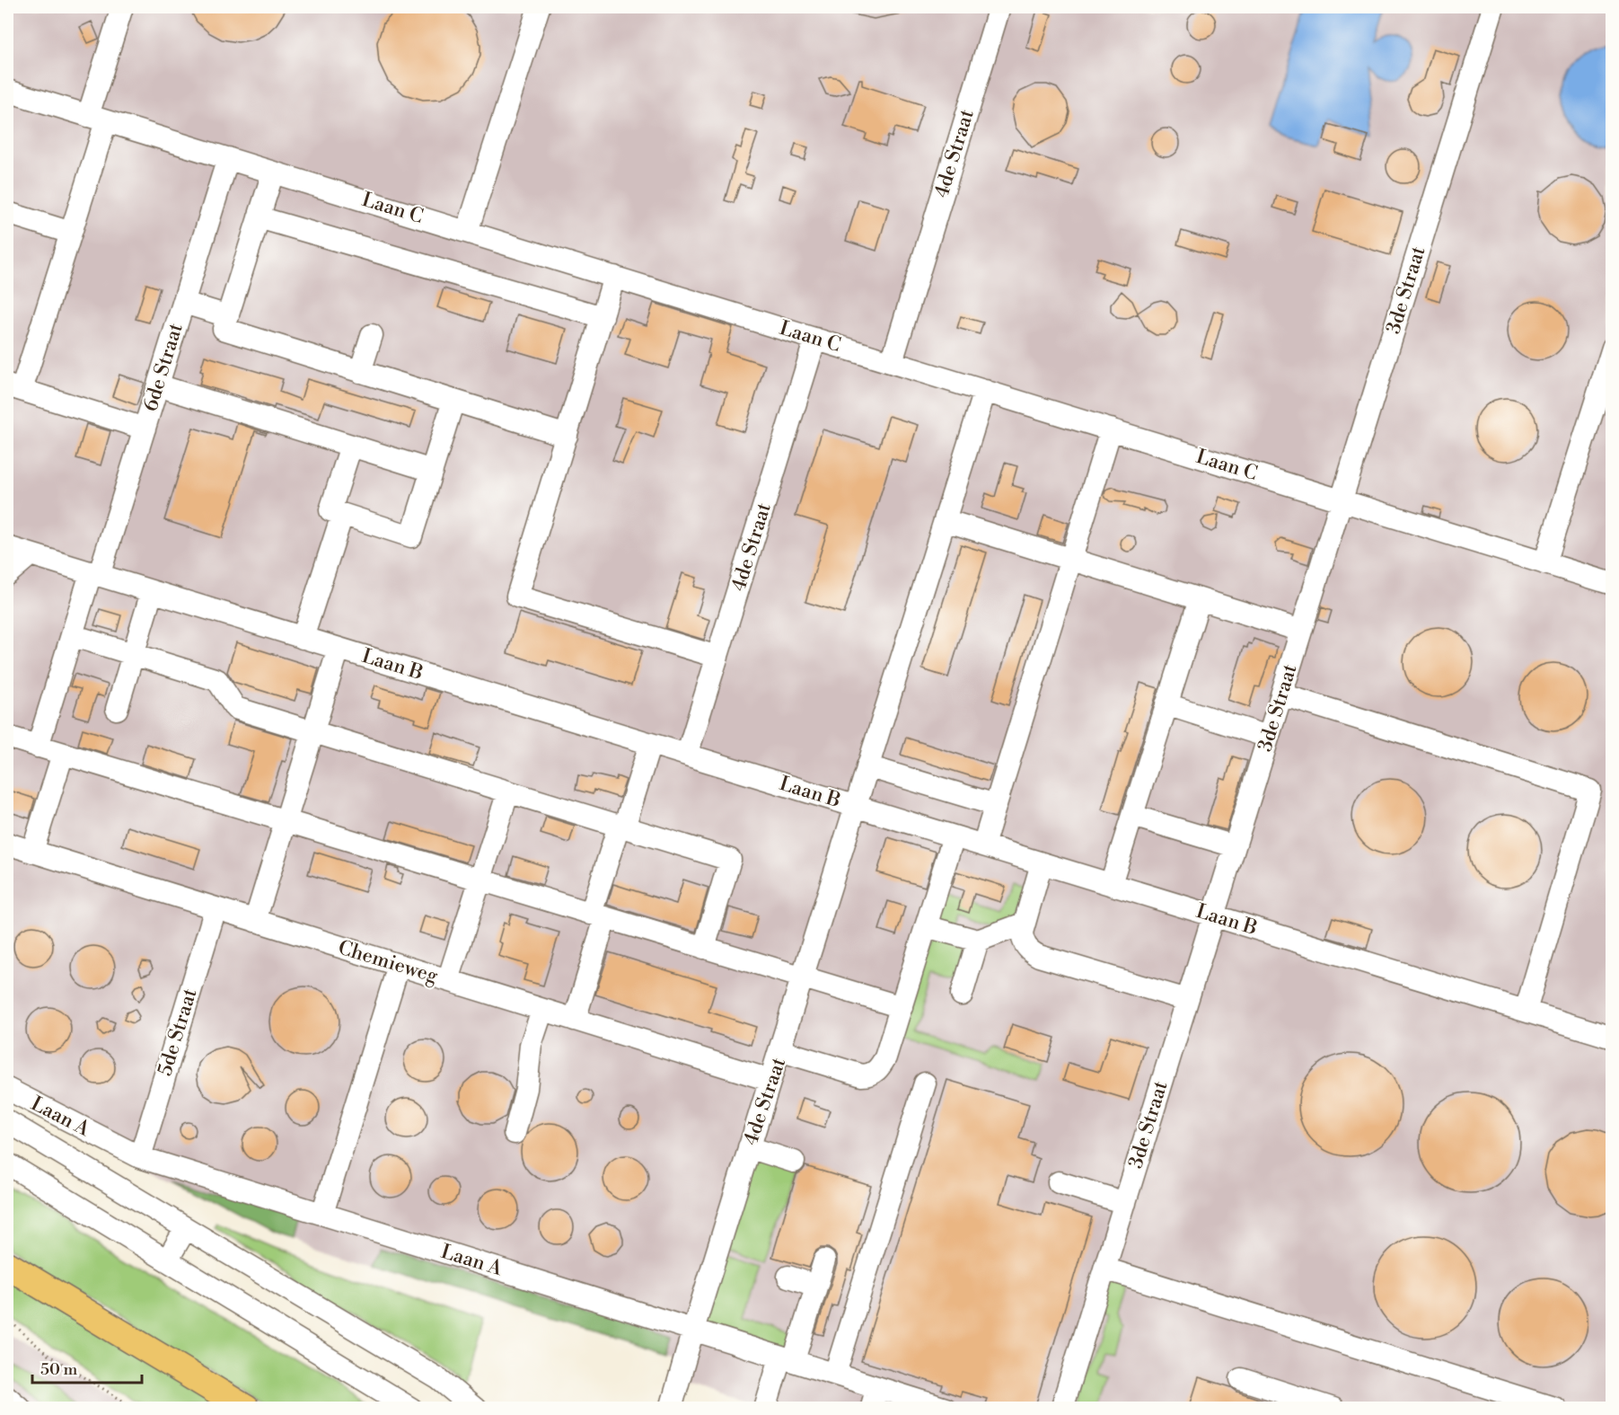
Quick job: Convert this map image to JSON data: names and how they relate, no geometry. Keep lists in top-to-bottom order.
{
  "streets": {
    "lane": [
      "4de Straat",
      "Laan C",
      "3de Straat",
      "6de Straat",
      "Laan B",
      "Chemieweg",
      "5de Straat",
      "Laan A"
    ]
  },
  "crossings": [
    ["4de Straat", "Laan C"],
    ["4de Straat", "Laan B"],
    ["4de Straat", "Chemieweg"],
    ["4de Straat", "Laan A"],
    ["Laan C", "3de Straat"],
    ["Laan C", "6de Straat"],
    ["3de Straat", "Laan B"],
    ["6de Straat", "Laan B"],
    ["Chemieweg", "5de Straat"],
    ["5de Straat", "Laan A"]
  ],
  "scale_bar": "50 m"
}
